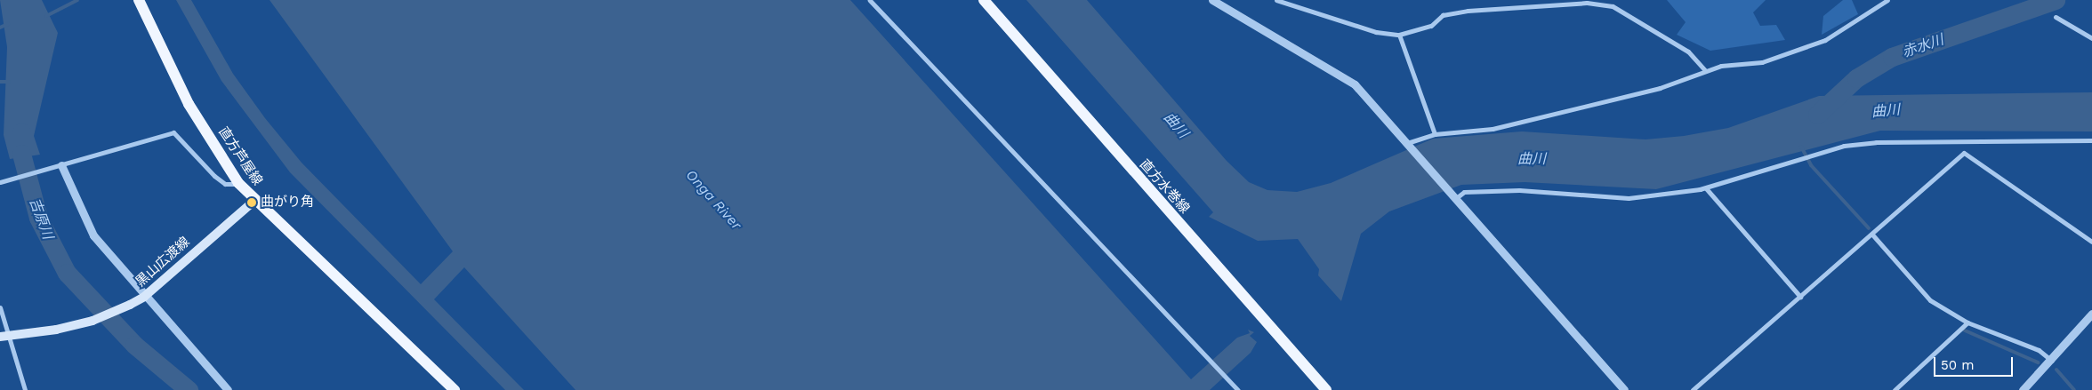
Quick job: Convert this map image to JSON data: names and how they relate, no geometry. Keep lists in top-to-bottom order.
{
  "streets": {
    "main road": ["直方芦屋線", "直方水巻線", "黒山広渡線"]
  },
  "crossings": [
    ["直方芦屋線", "黒山広渡線"]
  ],
  "water": [
    "赤水川",
    "曲川",
    "Onga River",
    "吉原川"
  ],
  "places": ["曲がり角"],
  "scale_bar": "50 m"
}
